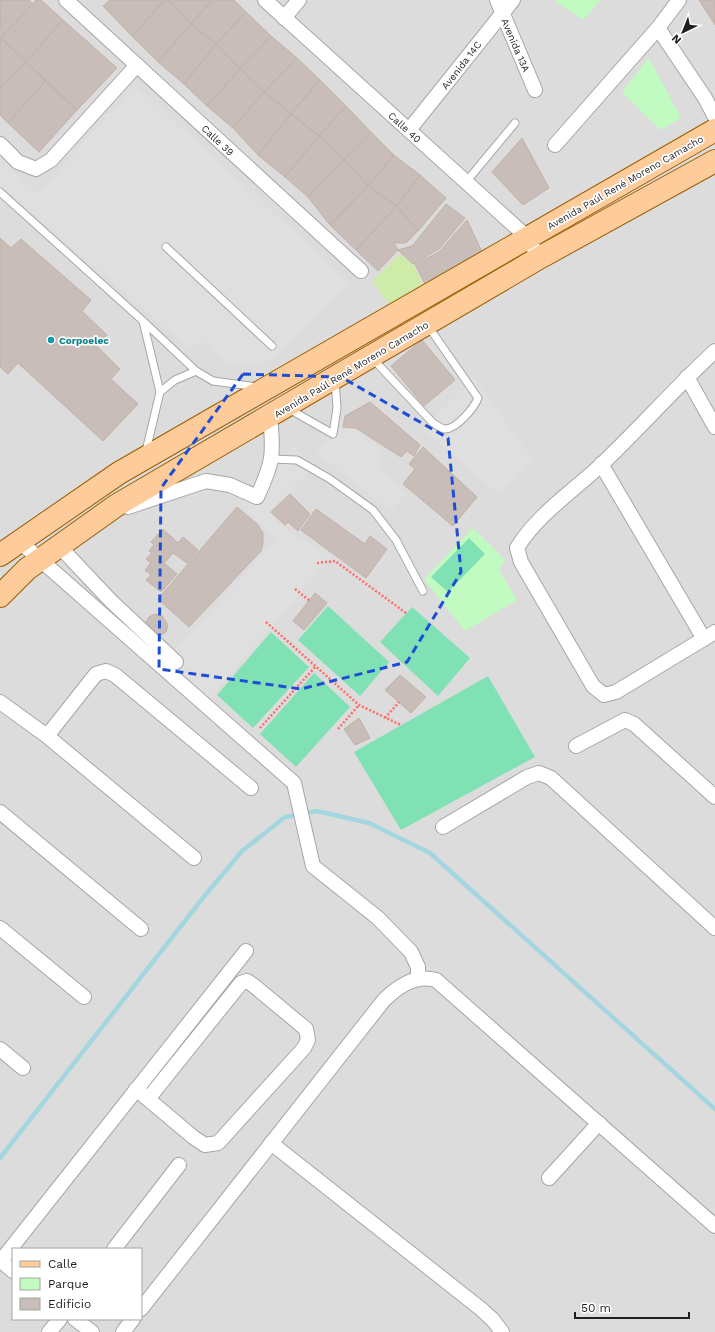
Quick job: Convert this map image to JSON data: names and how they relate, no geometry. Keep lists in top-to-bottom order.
{
  "streets": {
    "main road": ["Avenida Paúl René Moreno Camacho"],
    "street": [
      "Avenida 13A",
      "Avenida 14C",
      "Calle 40",
      "Calle 39"
    ]
  },
  "crossings": [
    ["Avenida 14C", "Calle 40"],
    ["Calle 40", "Avenida Paúl René Moreno Camacho"]
  ],
  "places": ["Corpoelec"],
  "legend": ["Calle", "Parque", "Edificio"],
  "scale_bar": "50 m",
  "north": "bottom left"
}
